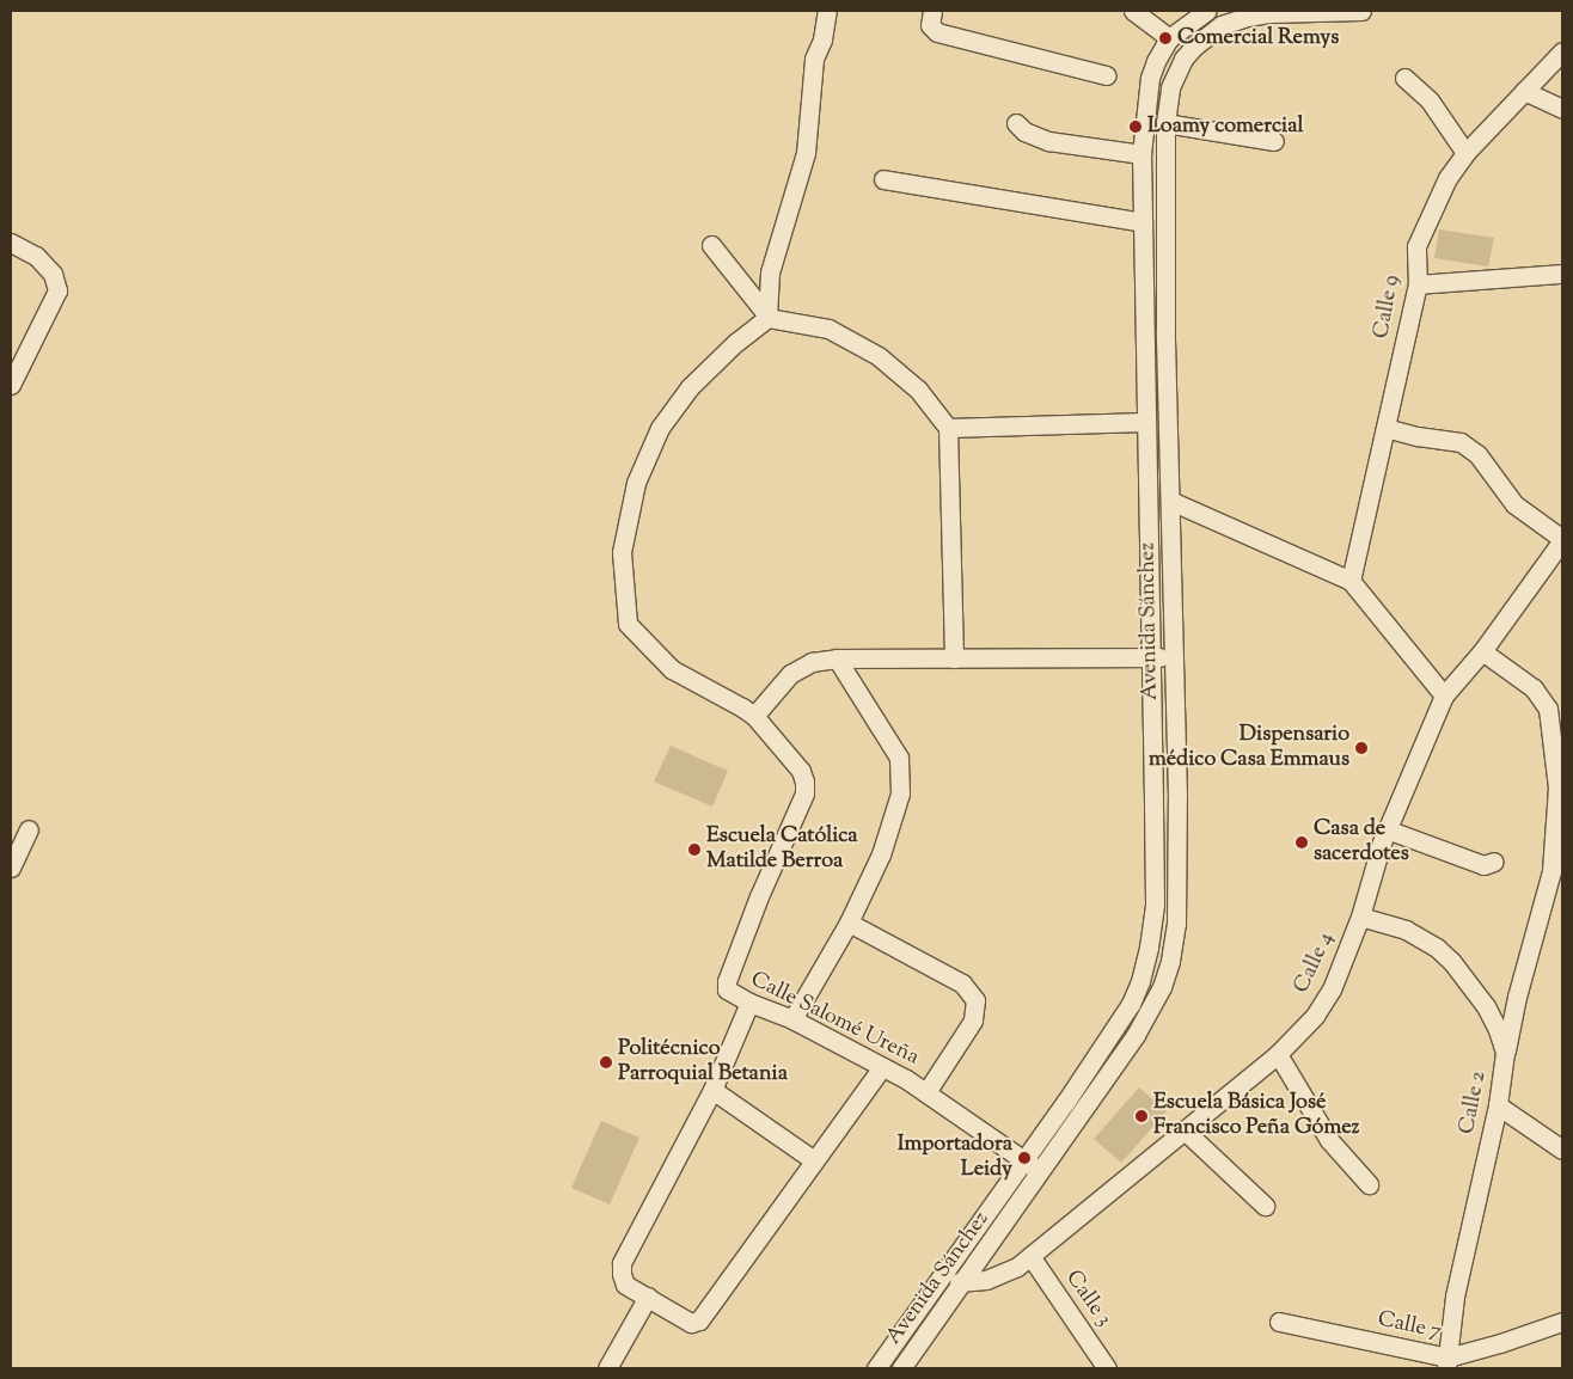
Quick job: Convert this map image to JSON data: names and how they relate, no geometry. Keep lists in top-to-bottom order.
{
  "streets": {
    "street": [
      "Calle 9",
      "Avenida Sánchez",
      "Calle 4",
      "Calle Salomé Ureña",
      "Calle 2",
      "Calle 3",
      "Calle 7"
    ]
  },
  "crossings": [
    ["Avenida Sánchez", "Calle 4"],
    ["Avenida Sánchez", "Calle Salomé Ureña"],
    ["Calle 4", "Calle 2"],
    ["Calle 4", "Calle 3"],
    ["Calle 2", "Calle 7"]
  ],
  "places": [
    "Comercial Remys",
    "Loamy comercial",
    "Dispensario médico Casa Emmaus",
    "Casa de sacerdotes",
    "Escuela Católica Matilde Berroa",
    "Politécnico Parroquial Betania",
    "Escuela Básica José Francisco Peña Gómez",
    "Importadora Leidy"
  ]
}
